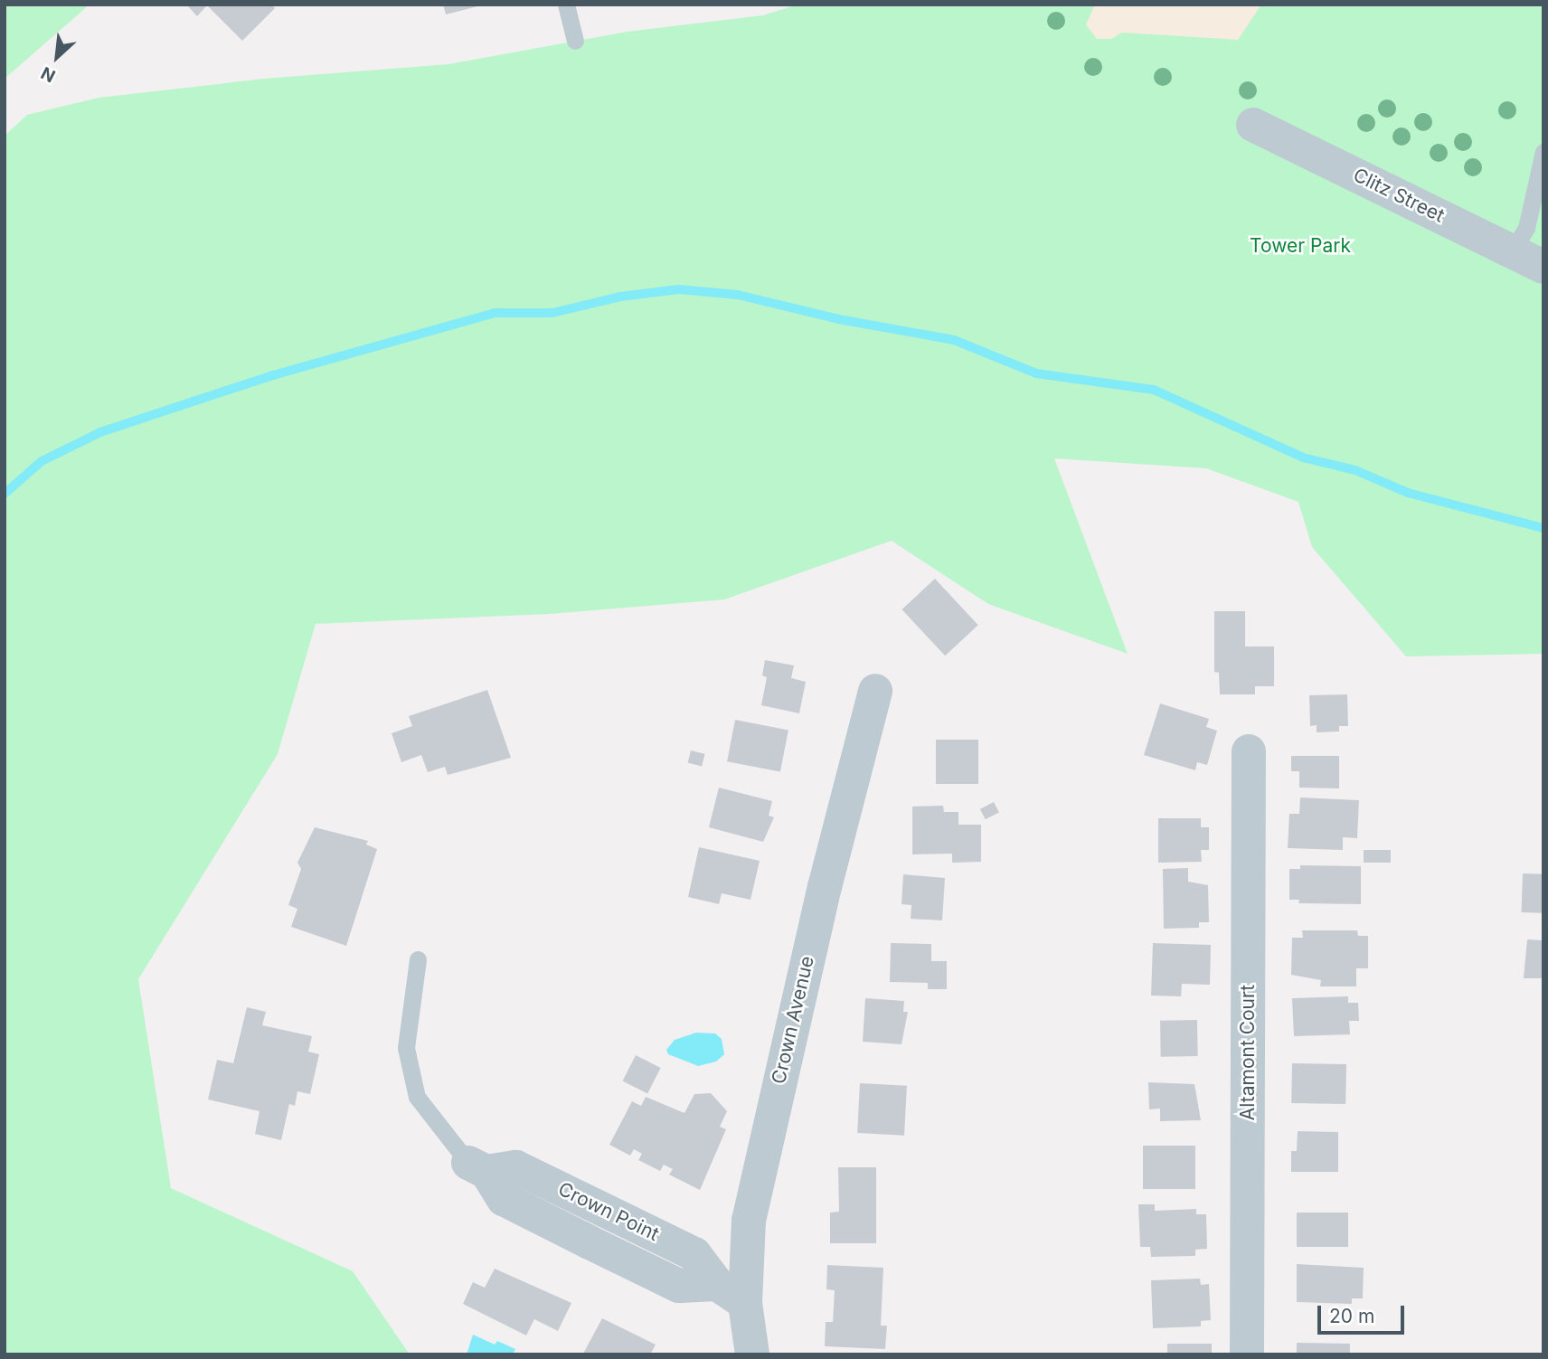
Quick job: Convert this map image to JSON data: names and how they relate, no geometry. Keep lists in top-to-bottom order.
{
  "streets": {
    "street": [
      "Clitz Street",
      "Crown Avenue",
      "Altamont Court",
      "Crown Point"
    ]
  },
  "crossings": [
    ["Crown Avenue", "Crown Point"]
  ],
  "parks": ["Tower Park"],
  "scale_bar": "20 m",
  "north": "bottom left"
}
